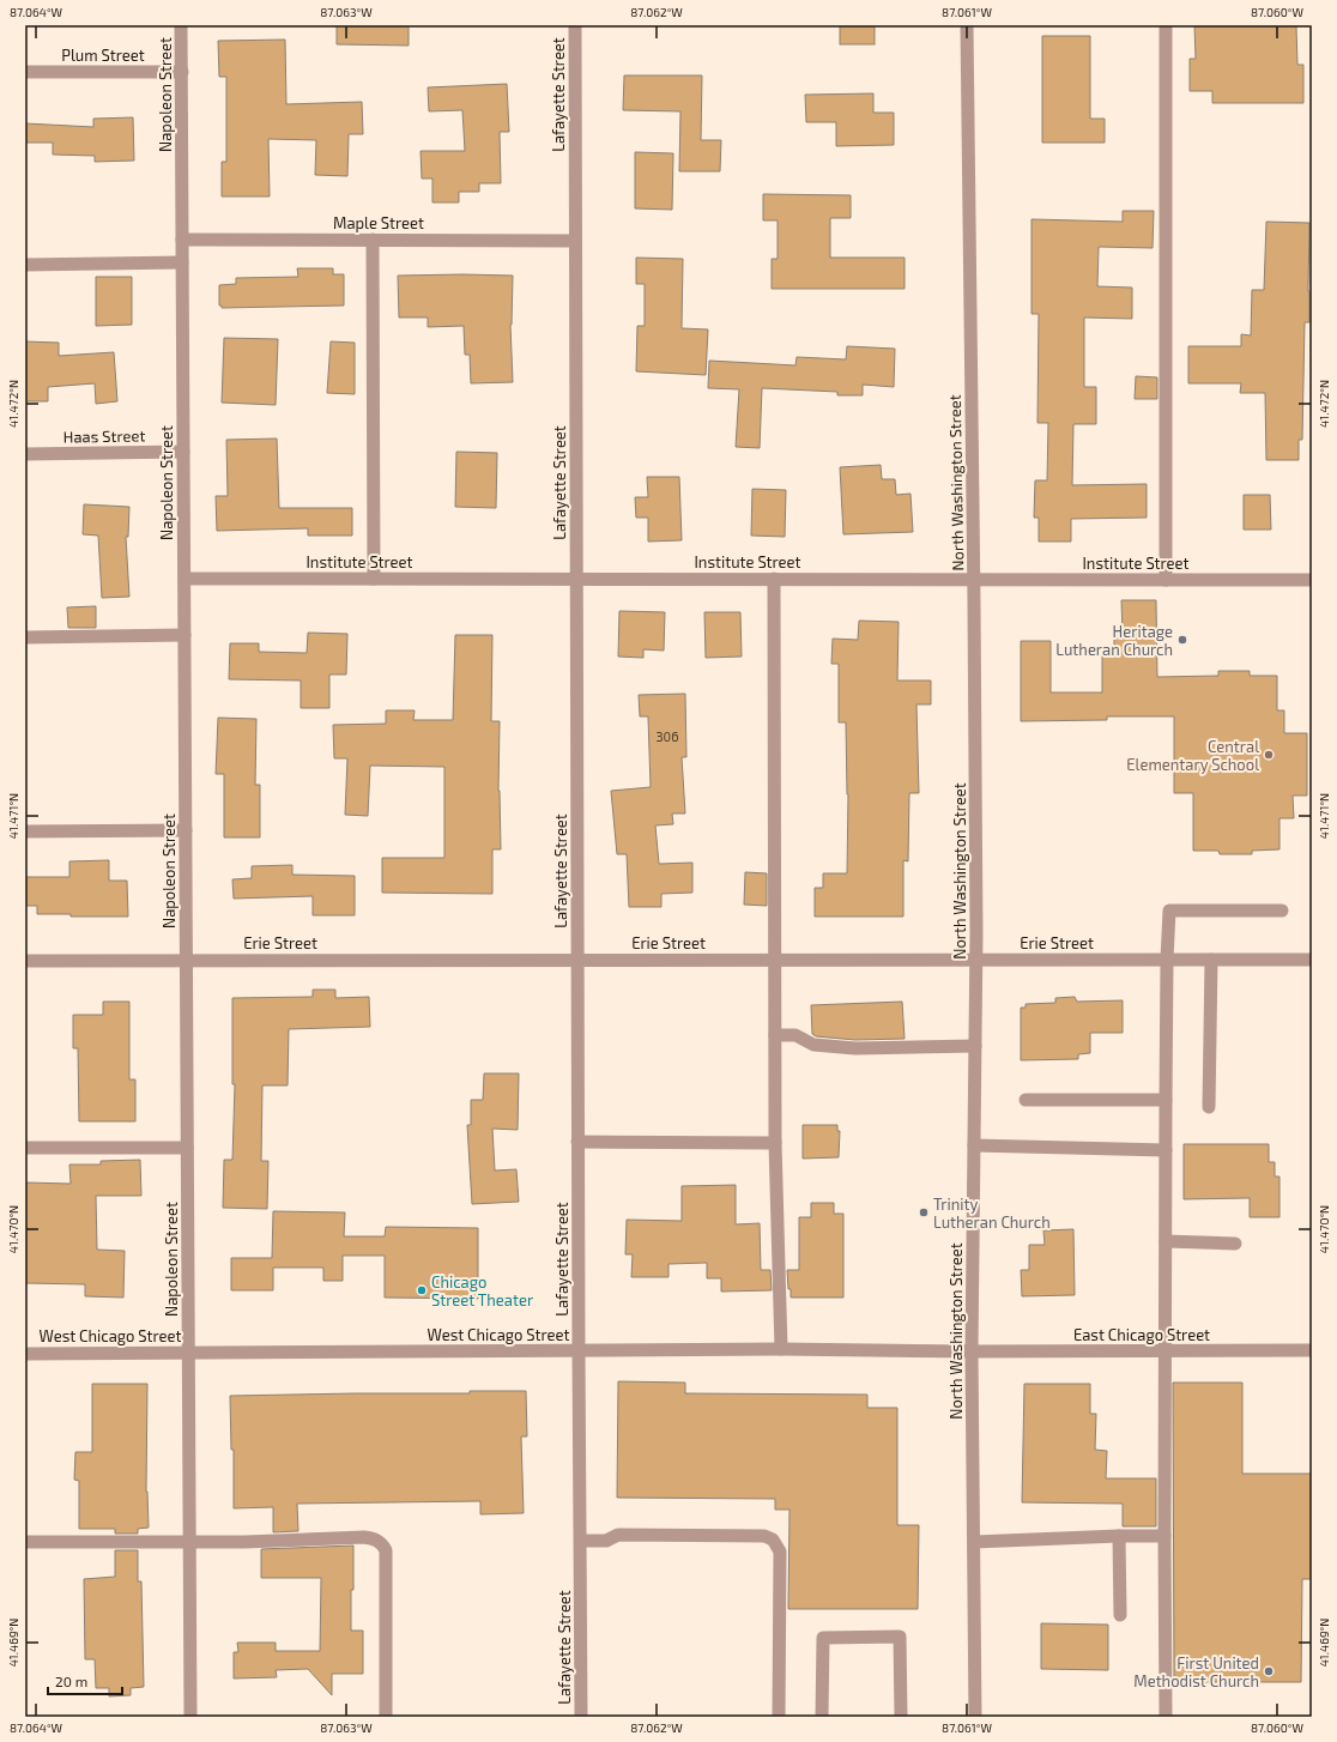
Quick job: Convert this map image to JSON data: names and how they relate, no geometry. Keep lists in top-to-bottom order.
{
  "streets": {
    "street": [
      "Plum Street",
      "Napoleon Street",
      "Lafayette Street",
      "Maple Street",
      "Haas Street",
      "North Washington Street",
      "Institute Street",
      "Erie Street",
      "West Chicago Street",
      "East Chicago Street"
    ]
  },
  "crossings": [
    ["Plum Street", "Napoleon Street"],
    ["Napoleon Street", "Maple Street"],
    ["Napoleon Street", "Haas Street"],
    ["Napoleon Street", "Institute Street"],
    ["Napoleon Street", "Erie Street"],
    ["Napoleon Street", "West Chicago Street"],
    ["Lafayette Street", "Maple Street"],
    ["Lafayette Street", "Institute Street"],
    ["Lafayette Street", "Erie Street"],
    ["Lafayette Street", "West Chicago Street"],
    ["North Washington Street", "Institute Street"],
    ["North Washington Street", "Erie Street"],
    ["North Washington Street", "West Chicago Street"],
    ["North Washington Street", "East Chicago Street"],
    ["West Chicago Street", "East Chicago Street"]
  ],
  "places": [
    "Heritage Lutheran Church",
    "Central Elementary School",
    "Trinity Lutheran Church",
    "Chicago Street Theater",
    "First United Methodist Church"
  ],
  "house_numbers": ["306"],
  "scale_bar": "20 m",
  "coordinates": [
    "87.064°W",
    "87.063°W",
    "87.062°W",
    "87.061°W",
    "87.060°W",
    "41.472°N",
    "41.471°N",
    "41.470°N",
    "41.469°N"
  ]
}
